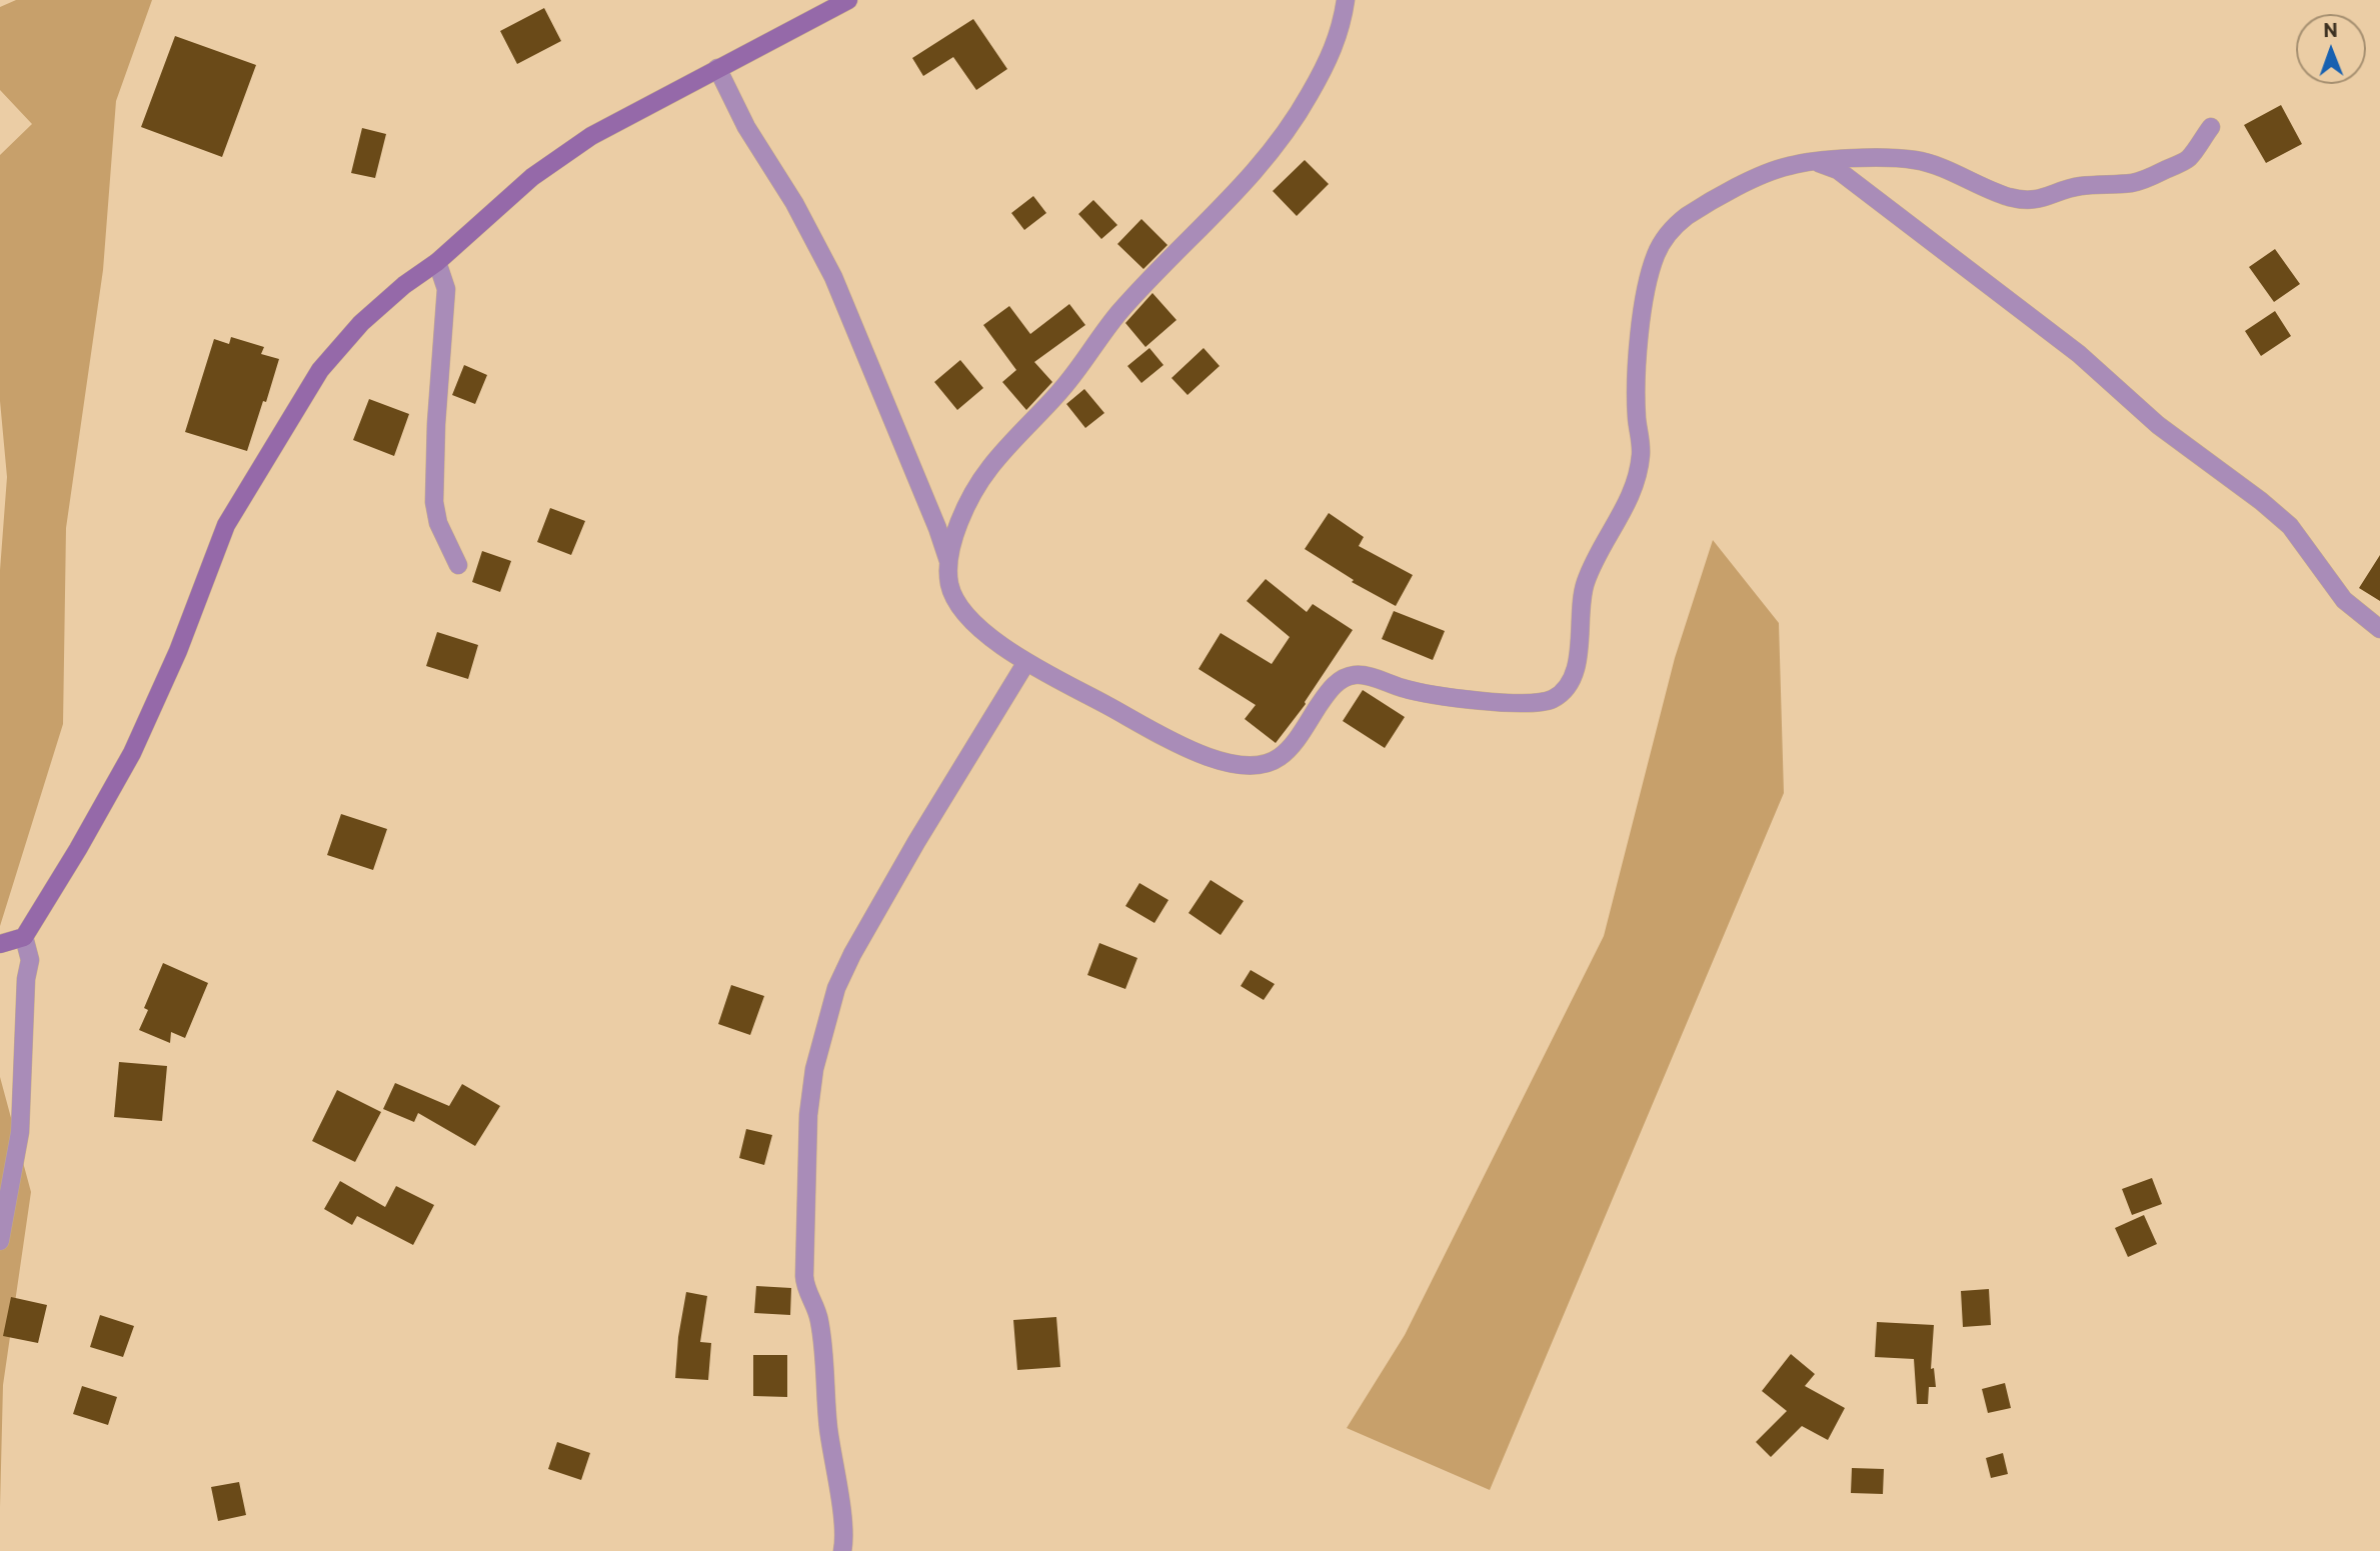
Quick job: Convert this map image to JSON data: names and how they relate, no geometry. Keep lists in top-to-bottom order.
{
  "north": "top"
}
